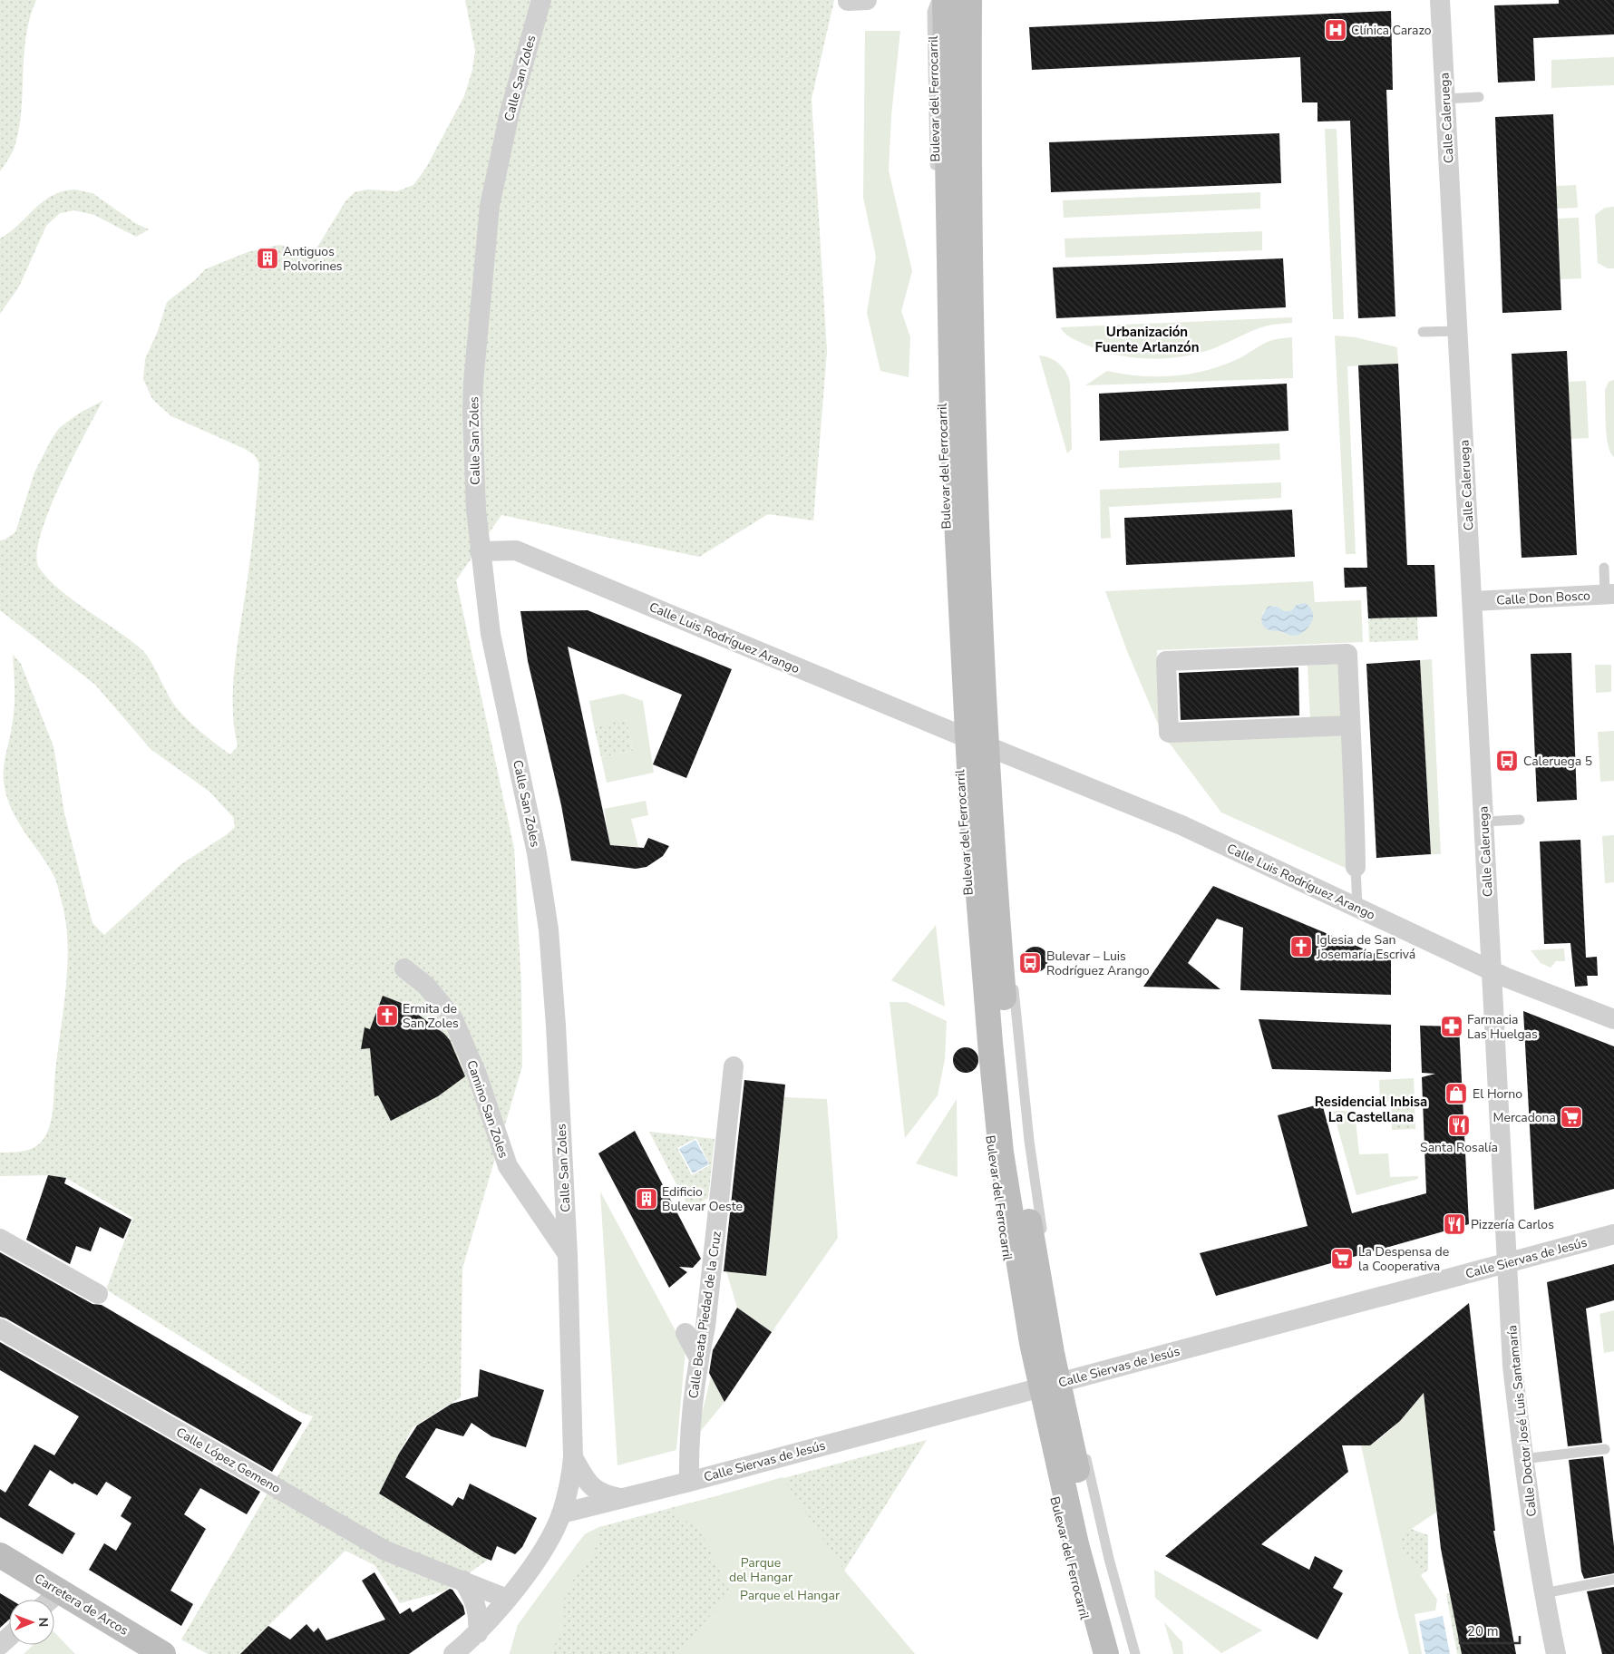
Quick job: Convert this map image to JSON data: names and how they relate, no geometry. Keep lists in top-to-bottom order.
{
  "streets": {
    "main road": ["Bulevar del Ferrocarril", "Carretera de Arcos"],
    "street": [
      "Calle San Zoles",
      "Calle Caleruega",
      "Calle Don Bosco",
      "Calle Luis Rodríguez Arango",
      "Camino San Zoles",
      "Calle Siervas de Jesús",
      "Calle Beata Piedad de la Cruz",
      "Calle Doctor José Luis Santamaría",
      "Calle López Gemeno"
    ]
  },
  "crossings": [
    ["Calle San Zoles", "Calle Luis Rodríguez Arango"],
    ["Calle San Zoles", "Camino San Zoles"],
    ["Calle San Zoles", "Calle Siervas de Jesús"],
    ["Calle San Zoles", "Calle López Gemeno"],
    ["Bulevar del Ferrocarril", "Calle Luis Rodríguez Arango"],
    ["Bulevar del Ferrocarril", "Calle Siervas de Jesús"],
    ["Calle Caleruega", "Calle Don Bosco"],
    ["Calle Caleruega", "Calle Luis Rodríguez Arango"],
    ["Calle Caleruega", "Calle Doctor José Luis Santamaría"],
    ["Calle Luis Rodríguez Arango", "Calle Doctor José Luis Santamaría"],
    ["Calle Siervas de Jesús", "Calle Beata Piedad de la Cruz"],
    ["Calle Siervas de Jesús", "Calle Doctor José Luis Santamaría"]
  ],
  "districts": ["Urbanización Fuente Arlanzón", "Residencial Inbisa La Castellana"],
  "parks": ["Parque del Hangar", "Parque el Hangar"],
  "places": {
    "hospital": ["Clínica Carazo"],
    "building": ["Antiguos Polvorines", "Edificio Bulevar Oeste"],
    "bus stop": ["Caleruega 5", "Bulevar – Luis Rodríguez Arango"],
    "church": ["Iglesia de San Josemaría Escrivá", "Ermita de San Zoles"],
    "pharmacy": ["Farmacia Las Huelgas"],
    "shop": ["El Horno"],
    "supermarket": ["Mercadona", "La Despensa de la Cooperativa"],
    "restaurant": ["Santa Rosalía", "Pizzería Carlos"]
  },
  "scale_bar": "20 m",
  "north": "right"
}
